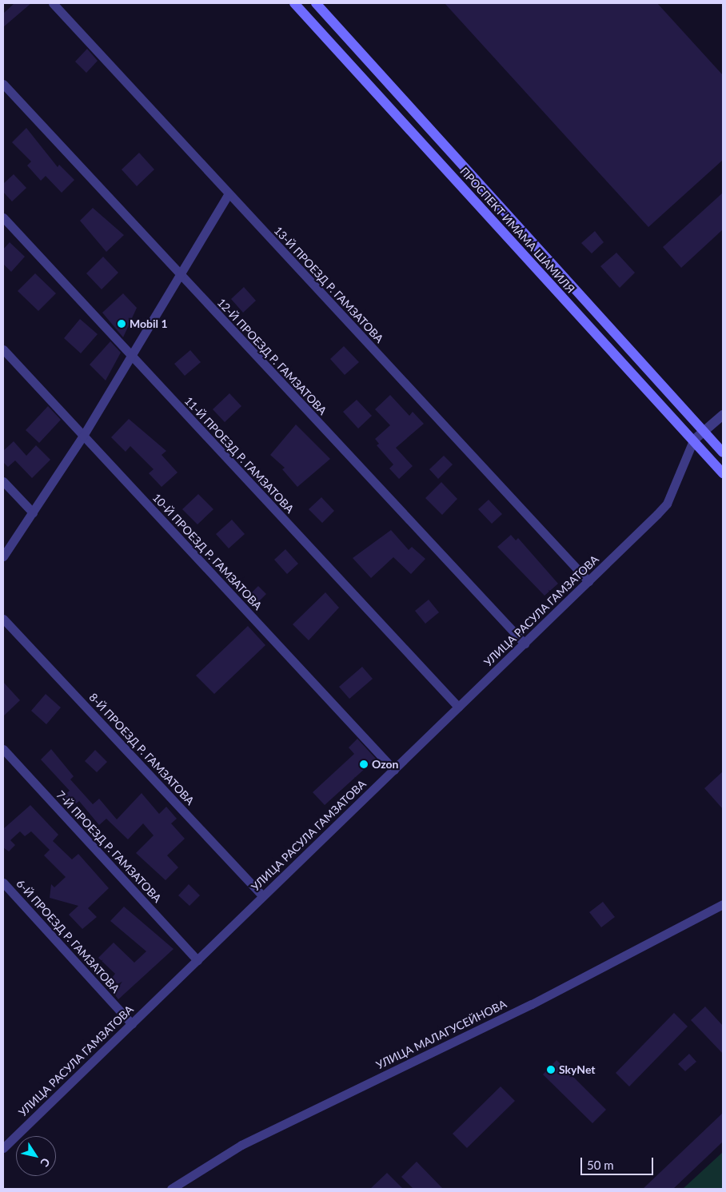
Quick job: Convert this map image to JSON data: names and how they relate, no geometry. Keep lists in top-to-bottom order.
{
  "streets": {
    "main road": ["ПРОСПЕКТ ИМАМА ШАМИЛЯ"],
    "street": [
      "13-Й ПРОЕЗД Р. ГАМЗАТОВА",
      "12-Й ПРОЕЗД Р. ГАМЗАТОВА",
      "11-Й ПРОЕЗД Р. ГАМЗАТОВА",
      "10-Й ПРОЕЗД Р. ГАМЗАТОВА",
      "УЛИЦА РАСУЛА ГАМЗАТОВА",
      "8-Й ПРОЕЗД Р. ГАМЗАТОВА",
      "7-Й ПРОЕЗД Р. ГАМЗАТОВА",
      "6-Й ПРОЕЗД Р. ГАМЗАТОВА",
      "УЛИЦА МАЛАГУСЕЙНОВА"
    ]
  },
  "crossings": [
    ["ПРОСПЕКТ ИМАМА ШАМИЛЯ", "УЛИЦА РАСУЛА ГАМЗАТОВА"],
    ["13-Й ПРОЕЗД Р. ГАМЗАТОВА", "УЛИЦА РАСУЛА ГАМЗАТОВА"],
    ["12-Й ПРОЕЗД Р. ГАМЗАТОВА", "УЛИЦА РАСУЛА ГАМЗАТОВА"],
    ["11-Й ПРОЕЗД Р. ГАМЗАТОВА", "УЛИЦА РАСУЛА ГАМЗАТОВА"],
    ["10-Й ПРОЕЗД Р. ГАМЗАТОВА", "УЛИЦА РАСУЛА ГАМЗАТОВА"],
    ["УЛИЦА РАСУЛА ГАМЗАТОВА", "8-Й ПРОЕЗД Р. ГАМЗАТОВА"],
    ["УЛИЦА РАСУЛА ГАМЗАТОВА", "7-Й ПРОЕЗД Р. ГАМЗАТОВА"],
    ["УЛИЦА РАСУЛА ГАМЗАТОВА", "6-Й ПРОЕЗД Р. ГАМЗАТОВА"]
  ],
  "places": ["Mobil 1", "Ozon", "SkyNet"],
  "scale_bar": "50 m",
  "north": "bottom right"
}
